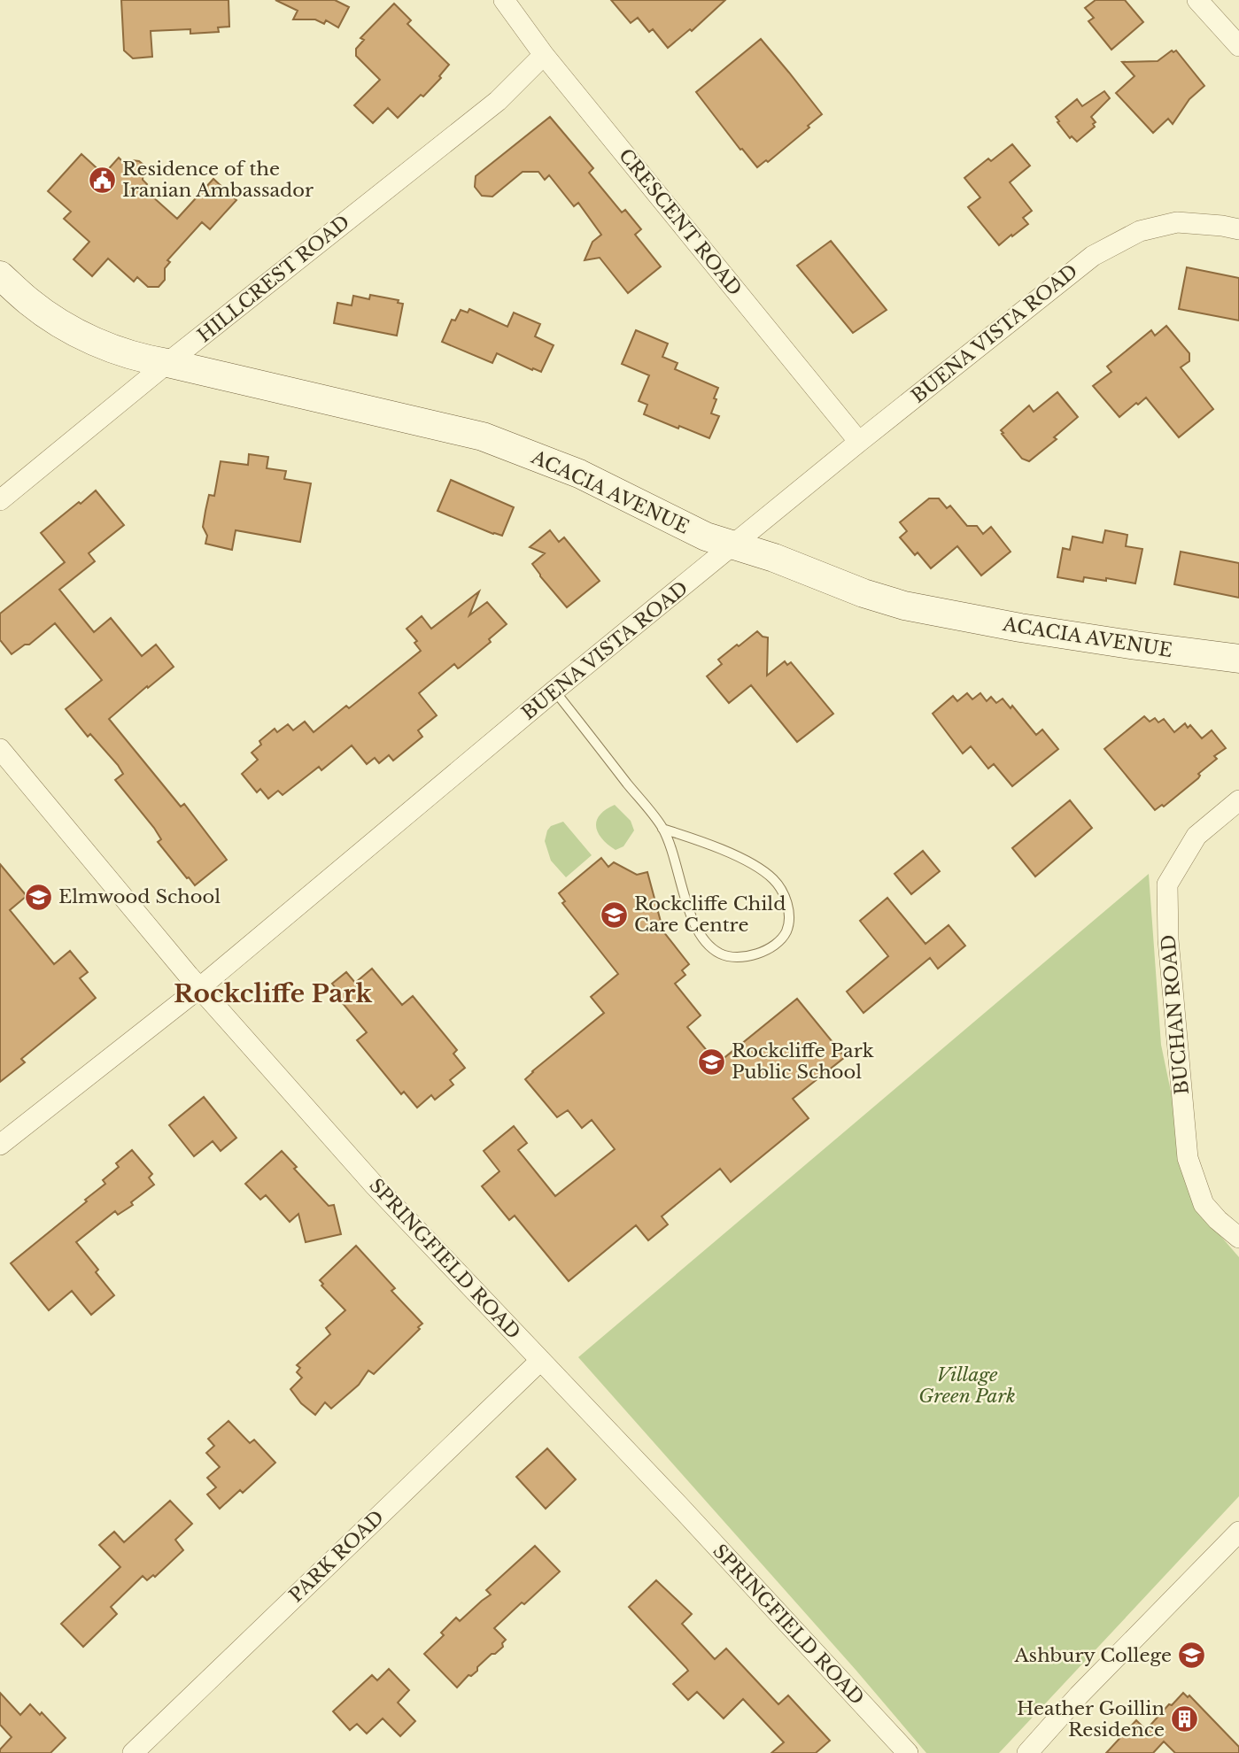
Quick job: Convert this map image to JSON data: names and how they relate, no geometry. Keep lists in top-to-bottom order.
{
  "streets": {
    "street": [
      "CRESCENT ROAD",
      "HILLCREST ROAD",
      "BUENA VISTA ROAD",
      "ACACIA AVENUE",
      "BUCHAN ROAD",
      "SPRINGFIELD ROAD",
      "PARK ROAD"
    ]
  },
  "crossings": [
    ["CRESCENT ROAD", "HILLCREST ROAD"],
    ["CRESCENT ROAD", "BUENA VISTA ROAD"],
    ["HILLCREST ROAD", "ACACIA AVENUE"],
    ["BUENA VISTA ROAD", "ACACIA AVENUE"],
    ["BUENA VISTA ROAD", "SPRINGFIELD ROAD"],
    ["SPRINGFIELD ROAD", "PARK ROAD"]
  ],
  "districts": ["Rockcliffe Park"],
  "parks": ["Village Green Park"],
  "places": {
    "public building": ["Residence of the Iranian Ambassador"],
    "school or university": [
      "Elmwood School",
      "Rockcliffe Child Care Centre",
      "Rockcliffe Park Public School",
      "Ashbury College"
    ],
    "building": ["Heather Goillin Residence"]
  }
}
